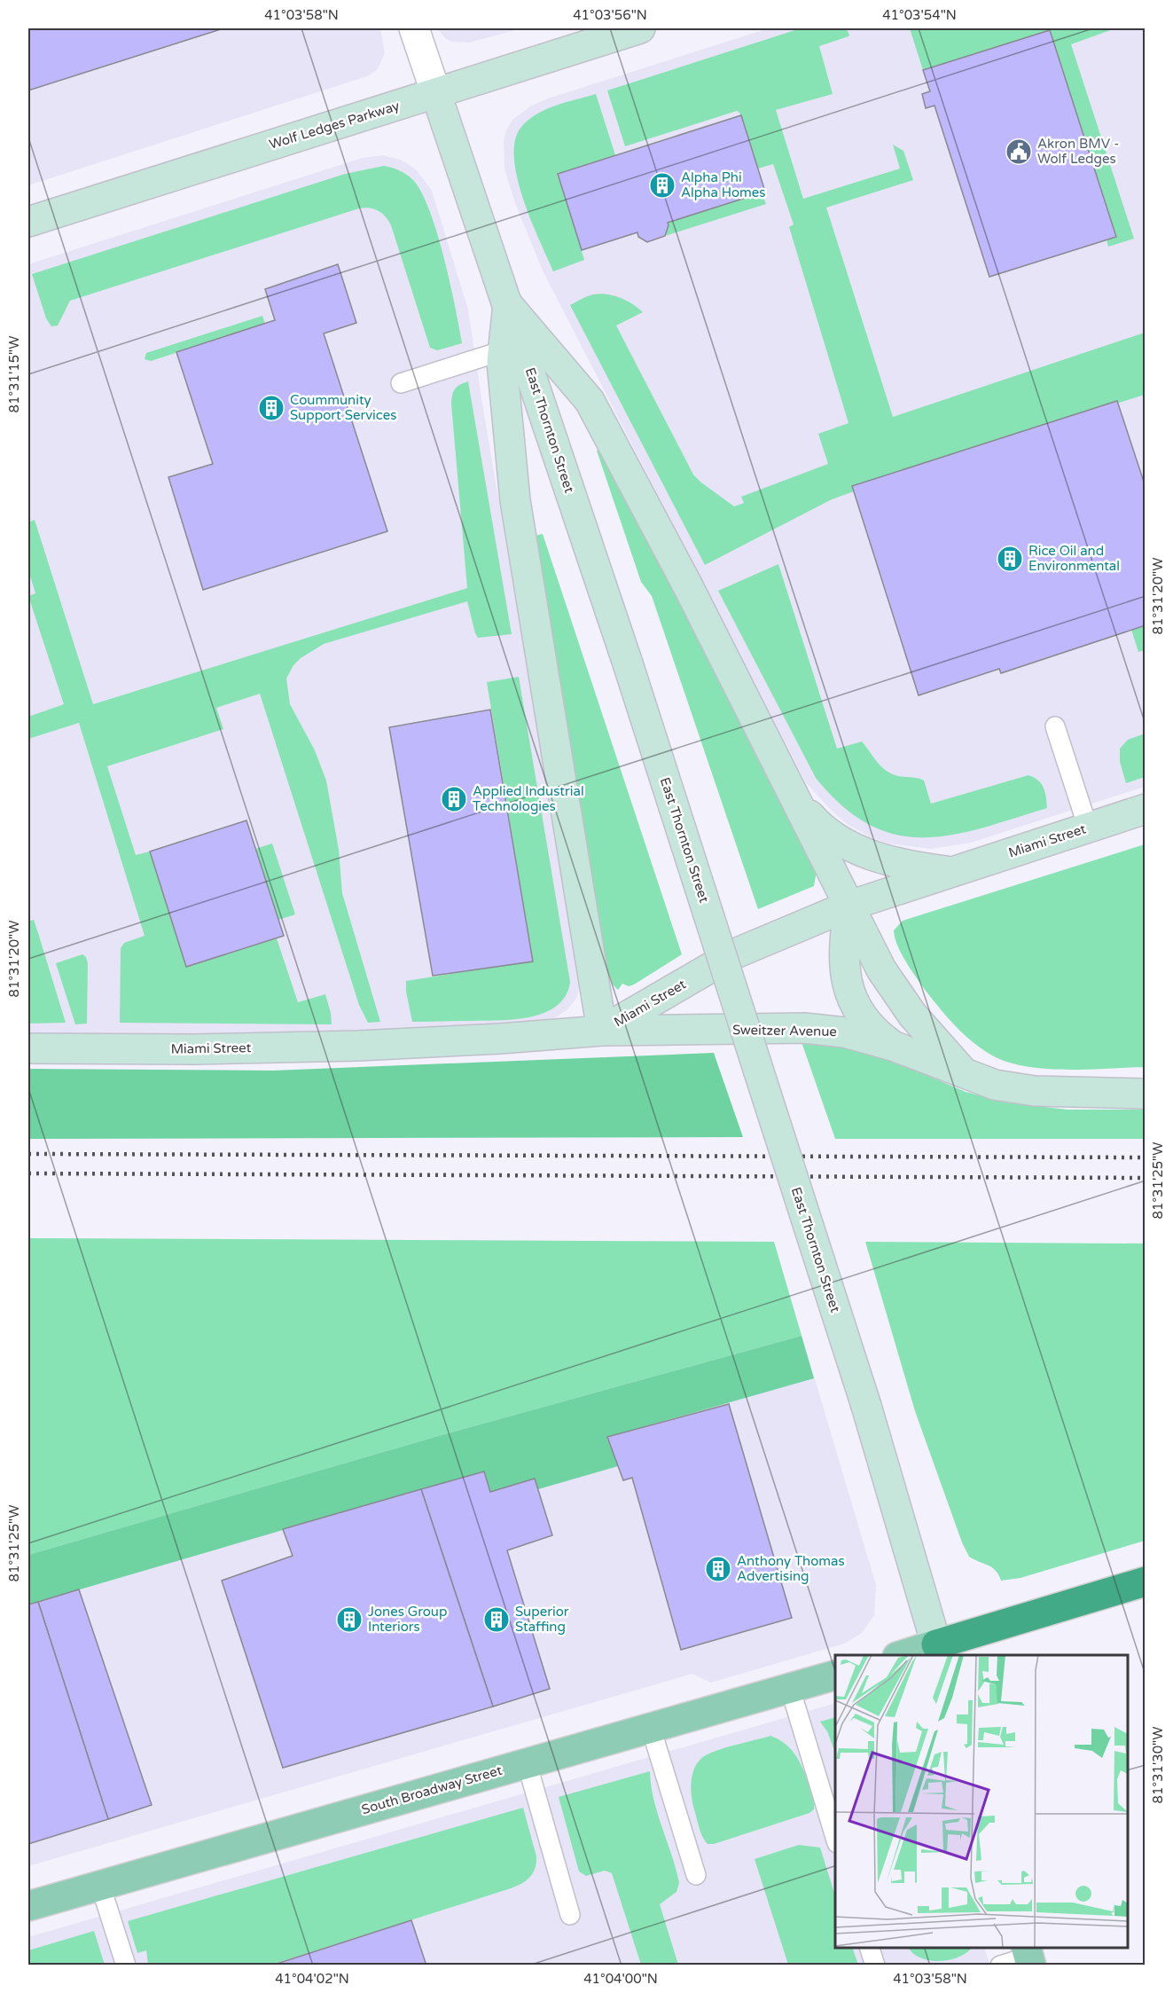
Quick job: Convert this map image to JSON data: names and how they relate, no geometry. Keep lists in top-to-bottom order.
{
  "streets": {
    "main road": ["South Broadway Street"],
    "street": [
      "Wolf Ledges Parkway",
      "East Thornton Street",
      "Miami Street",
      "Sweitzer Avenue"
    ]
  },
  "crossings": [
    ["Wolf Ledges Parkway", "East Thornton Street"],
    ["Miami Street", "Sweitzer Avenue"]
  ],
  "places": {
    "public building": ["Akron BMV - Wolf Ledges"],
    "building": [
      "Alpha Phi Alpha Homes",
      "Coummunity Support Services",
      "Rice Oil and Environmental",
      "Applied Industrial Technologies",
      "Anthony Thomas Advertising",
      "Jones Group Interiors",
      "Superior Staffing"
    ]
  },
  "coordinates": [
    "41°03'58\"N",
    "41°03'56\"N",
    "41°03'54\"N",
    "81°31'15\"W",
    "81°31'20\"W",
    "81°31'25\"W",
    "81°31'30\"W",
    "41°04'02\"N",
    "41°04'00\"N"
  ]
}
